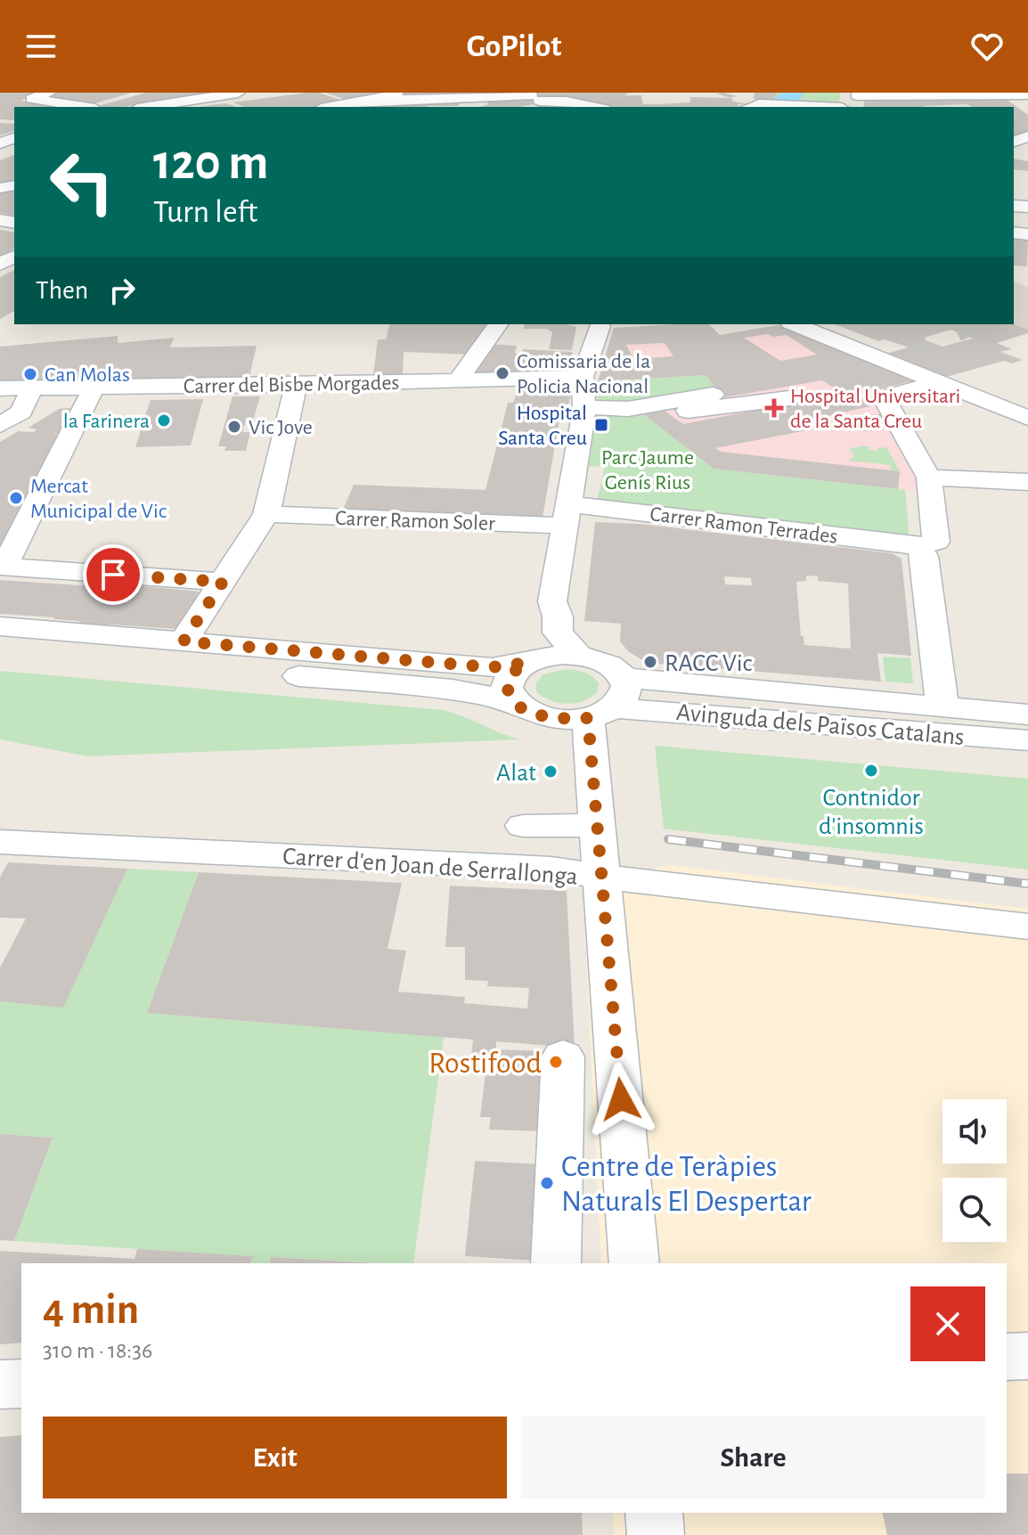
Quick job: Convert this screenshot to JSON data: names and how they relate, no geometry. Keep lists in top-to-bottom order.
{
  "streets": {
    "street": [
      "Carrer del Bisbe Morgades",
      "Carrer Ramon Soler",
      "Carrer Ramon Terrades",
      "Avinguda dels Països Catalans",
      "Carrer d'en Joan de Serrallonga"
    ]
  },
  "crossings": [
    ["Carrer Ramon Soler", "Carrer Ramon Terrades"]
  ],
  "parks": ["Parc Jaume Genís Rius"],
  "places": {
    "other": [
      "Comissaria de la Policia Nacional",
      "Can Molas",
      "la Farinera",
      "Vic Jove",
      "Mercat Municipal de Vic",
      "RACC Vic",
      "Contnidor d'insomnis",
      "Alat",
      "Rostifood",
      "Centre de Teràpies Naturals El Despertar"
    ],
    "health": ["Hospital Universitari de la Santa Creu"],
    "transit": ["Hospital Santa Creu"]
  },
  "page": {
    "header": "GoPilot",
    "turn": ["120 m", "Turn left"],
    "then": "Then",
    "heading": ["4 min", "310 m · 18:36"],
    "buttons": ["Exit", "Share"]
  }
}
